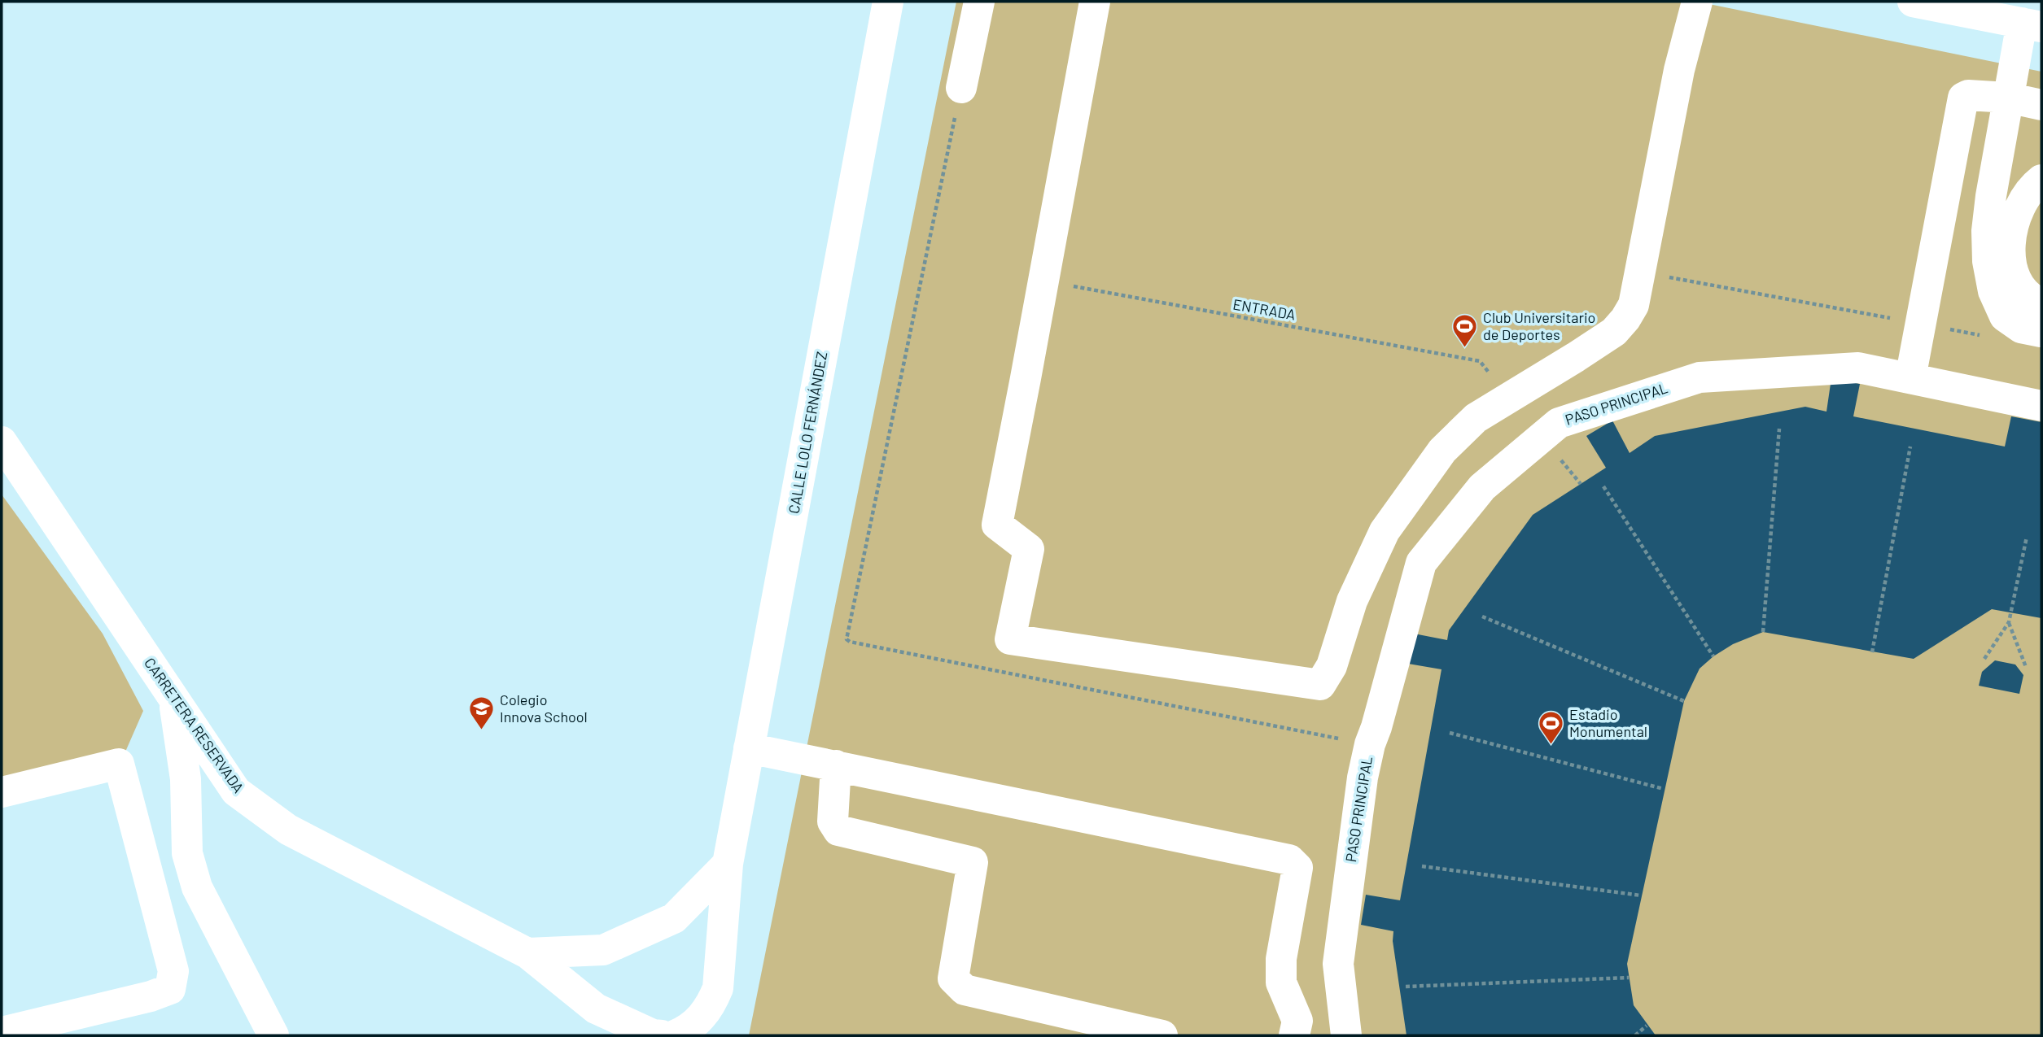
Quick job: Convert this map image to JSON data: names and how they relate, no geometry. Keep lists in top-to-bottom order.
{
  "streets": {
    "street": ["PASO PRINCIPAL", "CALLE LOLO FERNÁNDEZ", "CARRETERA RESERVADA"],
    "path": ["ENTRADA"]
  },
  "crossings": [
    ["CALLE LOLO FERNÁNDEZ", "CARRETERA RESERVADA"]
  ],
  "places": {
    "sports": ["Club Universitario de Deportes", "Estadio Monumental"],
    "school or university": ["Colegio Innova School"]
  }
}
